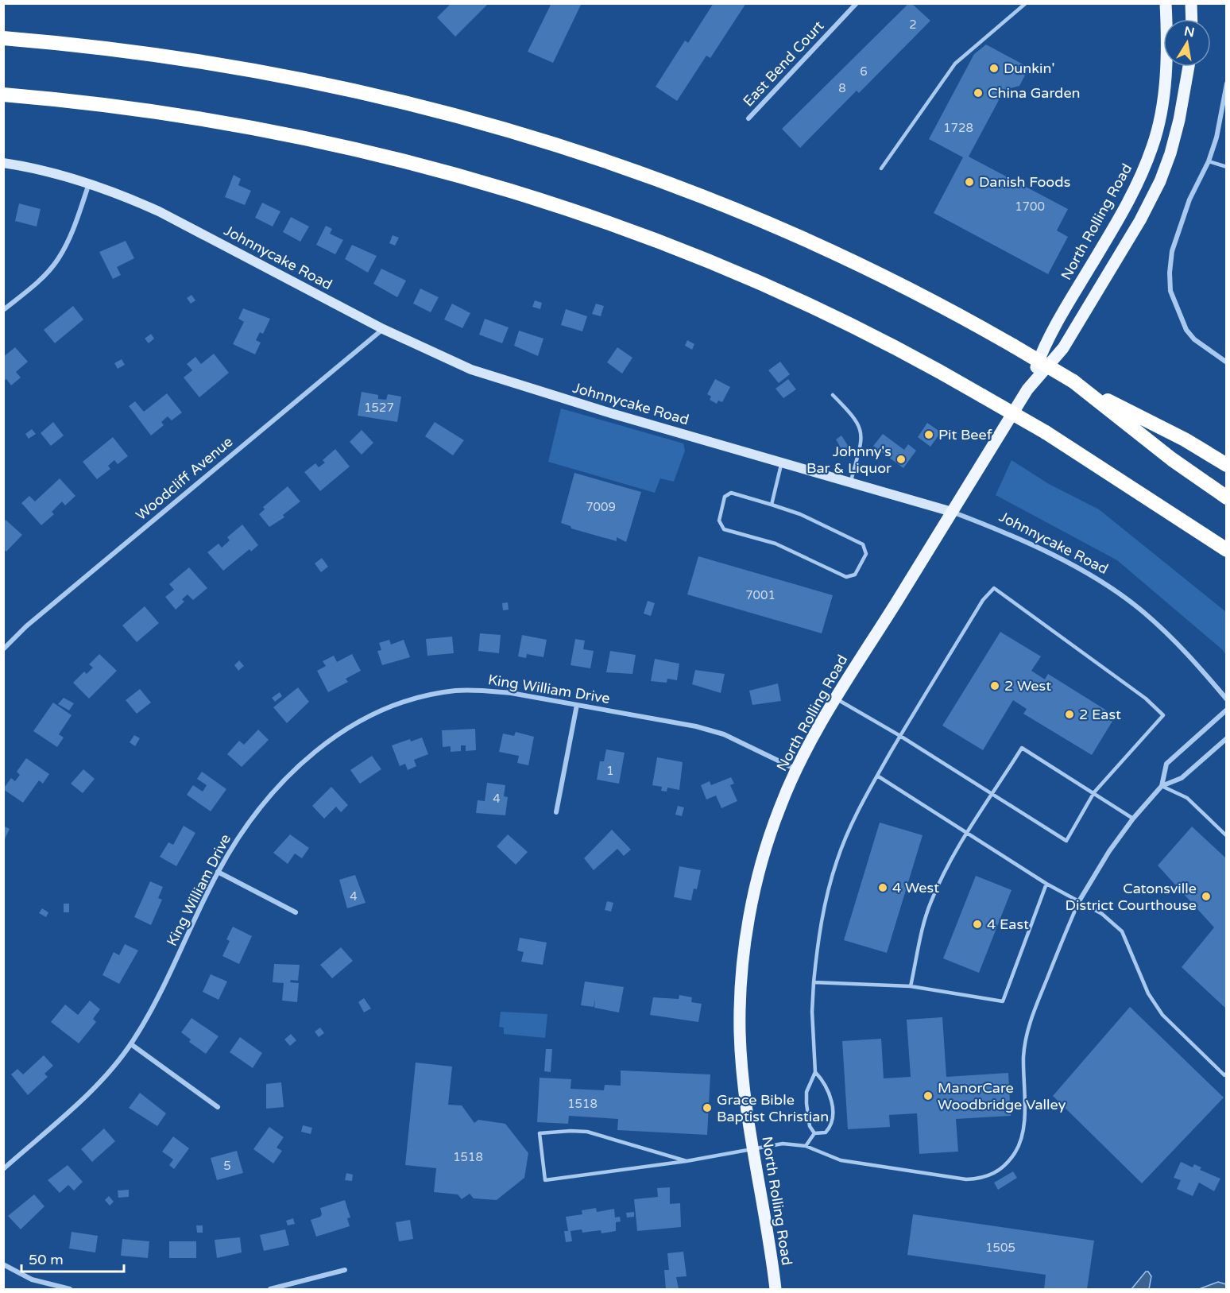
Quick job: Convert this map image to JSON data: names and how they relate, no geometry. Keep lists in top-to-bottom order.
{
  "streets": {
    "main road": ["North Rolling Road"],
    "street": [
      "East Bend Court",
      "Johnnycake Road",
      "Woodcliff Avenue",
      "King William Drive"
    ]
  },
  "crossings": [
    ["North Rolling Road", "Johnnycake Road"],
    ["North Rolling Road", "King William Drive"],
    ["Johnnycake Road", "Woodcliff Avenue"]
  ],
  "places": [
    "Dunkin'",
    "China Garden",
    "Danish Foods",
    "Pit Beef",
    "Johnny's Bar & Liquor",
    "2 West",
    "2 East",
    "4 West",
    "Catonsville District Courthouse",
    "4 East",
    "ManorCare Woodbridge Valley",
    "Grace Bible Baptist Christian"
  ],
  "house_numbers": [
    "2",
    "6",
    "8",
    "1728",
    "1700",
    "1527",
    "7009",
    "7001",
    "1",
    "4",
    "4",
    "1518",
    "1518",
    "5",
    "1505"
  ],
  "scale_bar": "50 m",
  "north": "top"
}
